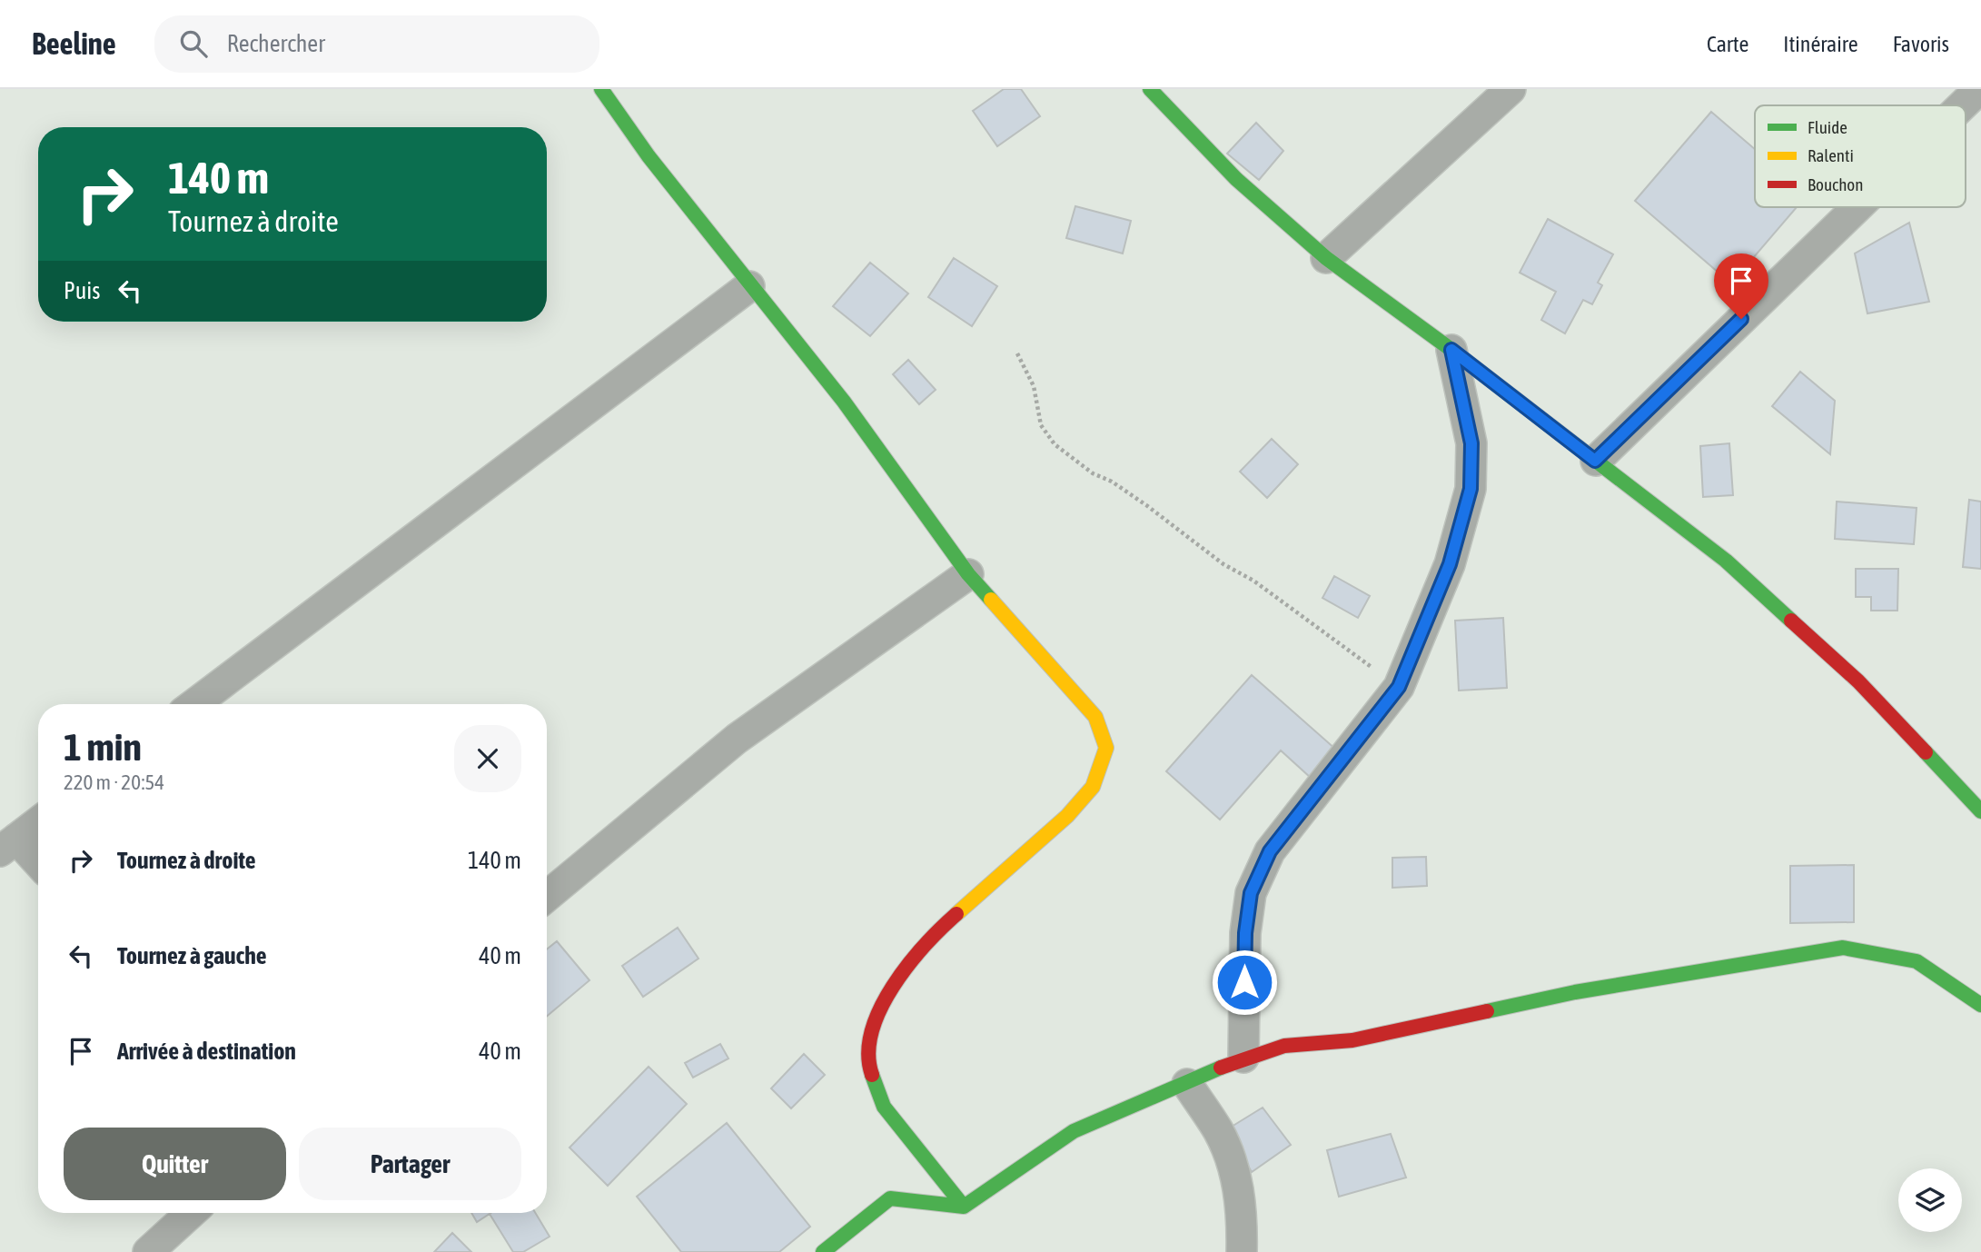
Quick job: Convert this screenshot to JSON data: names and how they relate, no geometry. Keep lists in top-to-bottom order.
{
  "legend": ["Fluide", "Ralenti", "Bouchon"],
  "page": {
    "header": "Beeline",
    "search": "Rechercher",
    "nav": ["Carte", "Itinéraire", "Favoris"],
    "turn": ["140 m", "Tournez à droite"],
    "then": "Puis",
    "heading": ["1 min", "220 m · 20:54"],
    "list": [
      {
        "name": "Tournez à droite",
        "value": "140 m"
      },
      {
        "name": "Tournez à gauche",
        "value": "40 m"
      },
      {
        "name": "Arrivée à destination",
        "value": "40 m"
      }
    ],
    "buttons": ["Quitter", "Partager"]
  }
}
